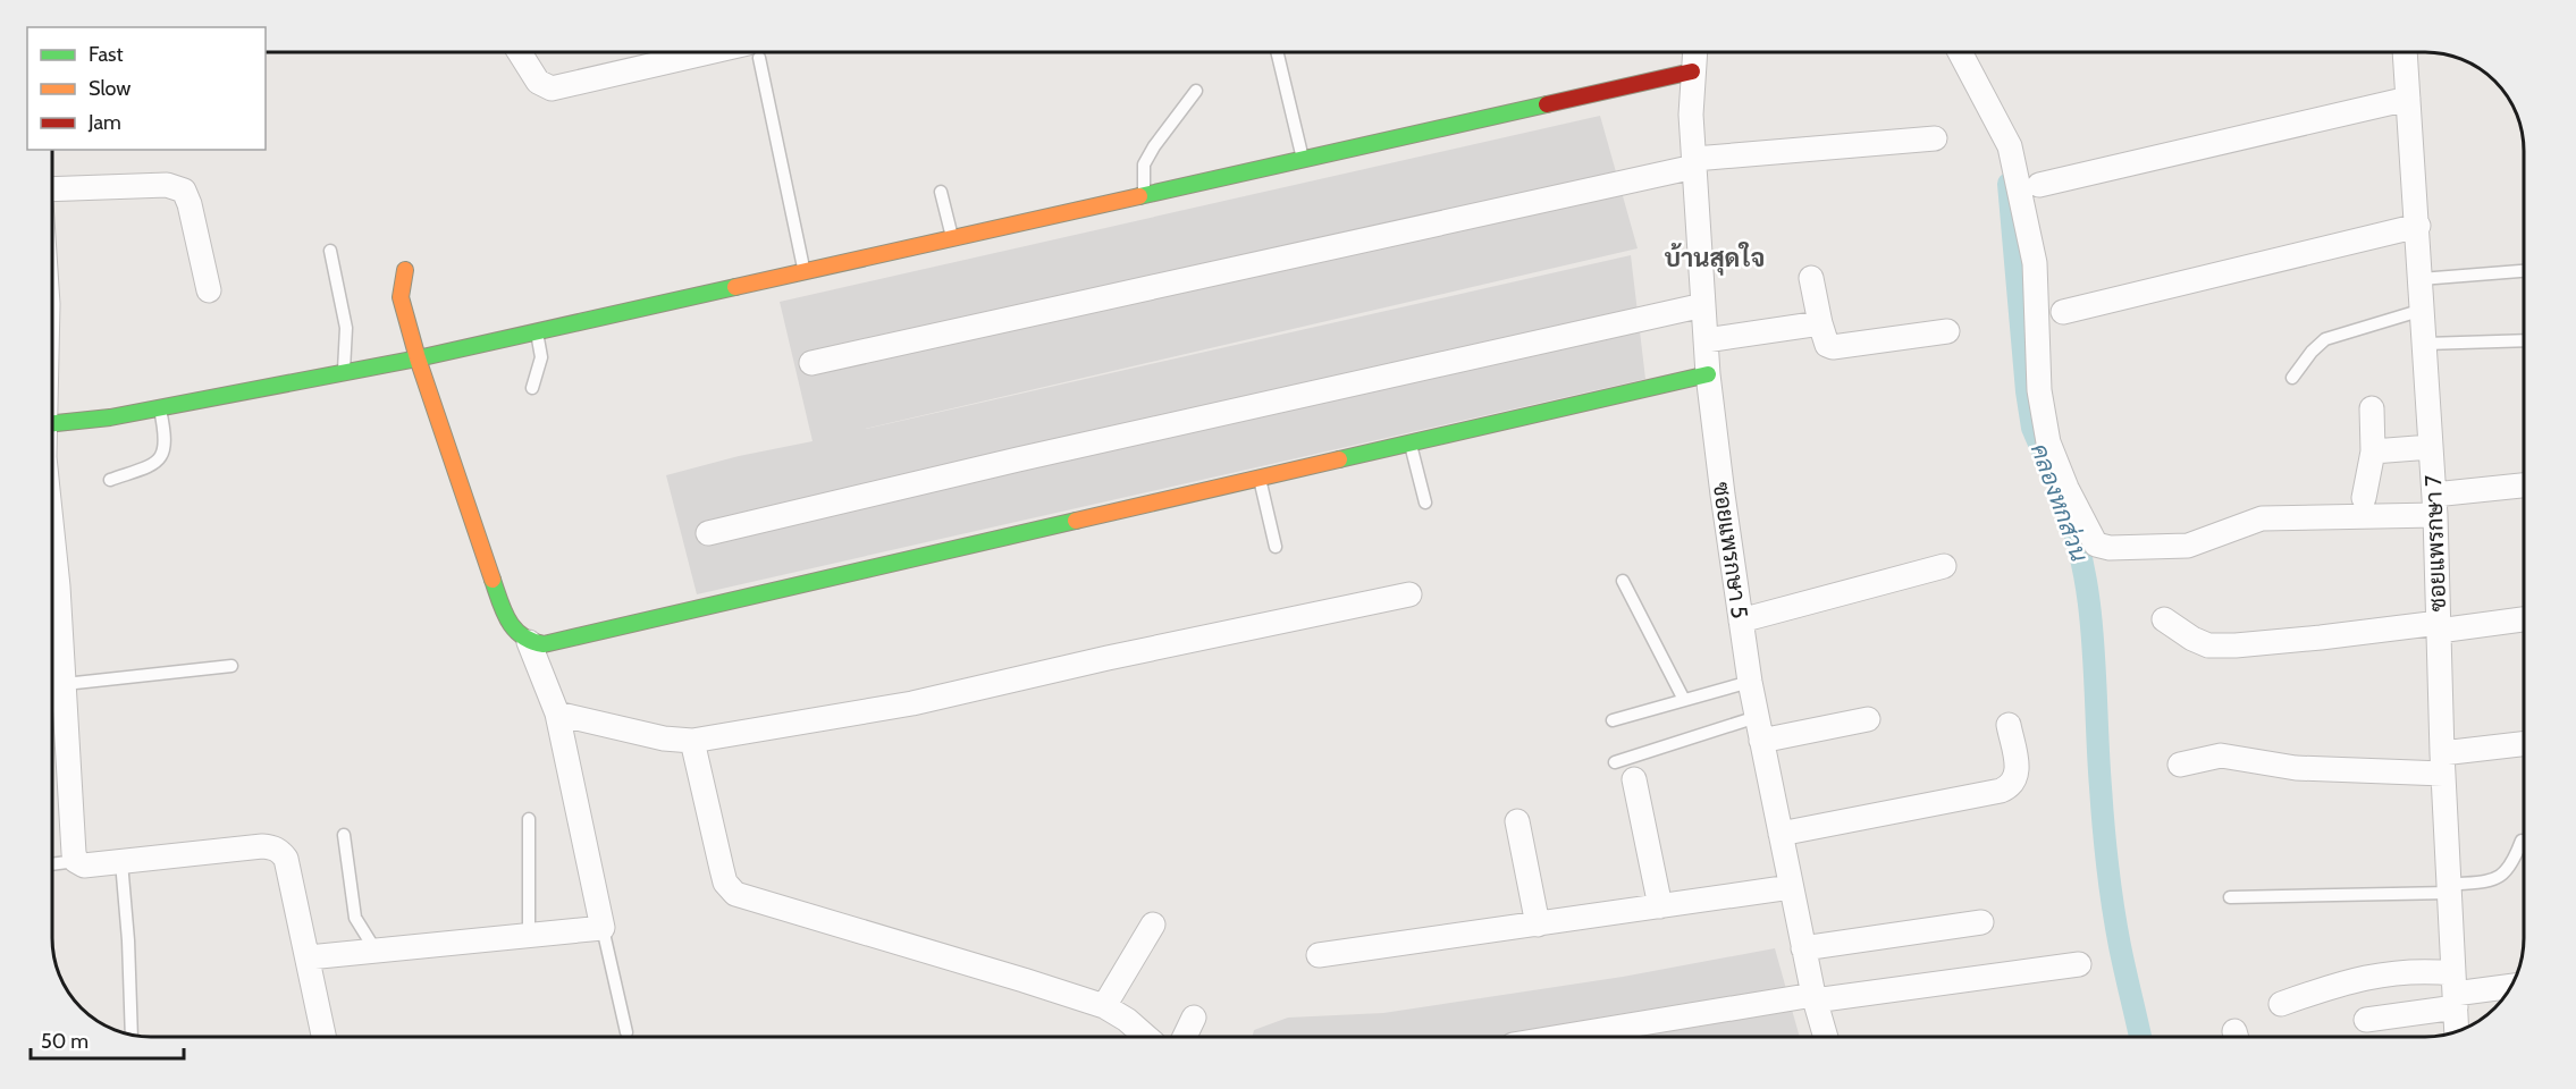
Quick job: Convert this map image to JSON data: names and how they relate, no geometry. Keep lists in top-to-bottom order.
{
  "streets": {
    "street": ["ซอยแพรกษา 7", "ซอยแพรกษา 5"]
  },
  "districts": ["บ้านสุดใจ"],
  "water": ["คลองหกส่วน"],
  "legend": ["Fast", "Slow", "Jam"],
  "scale_bar": "50 m"
}
